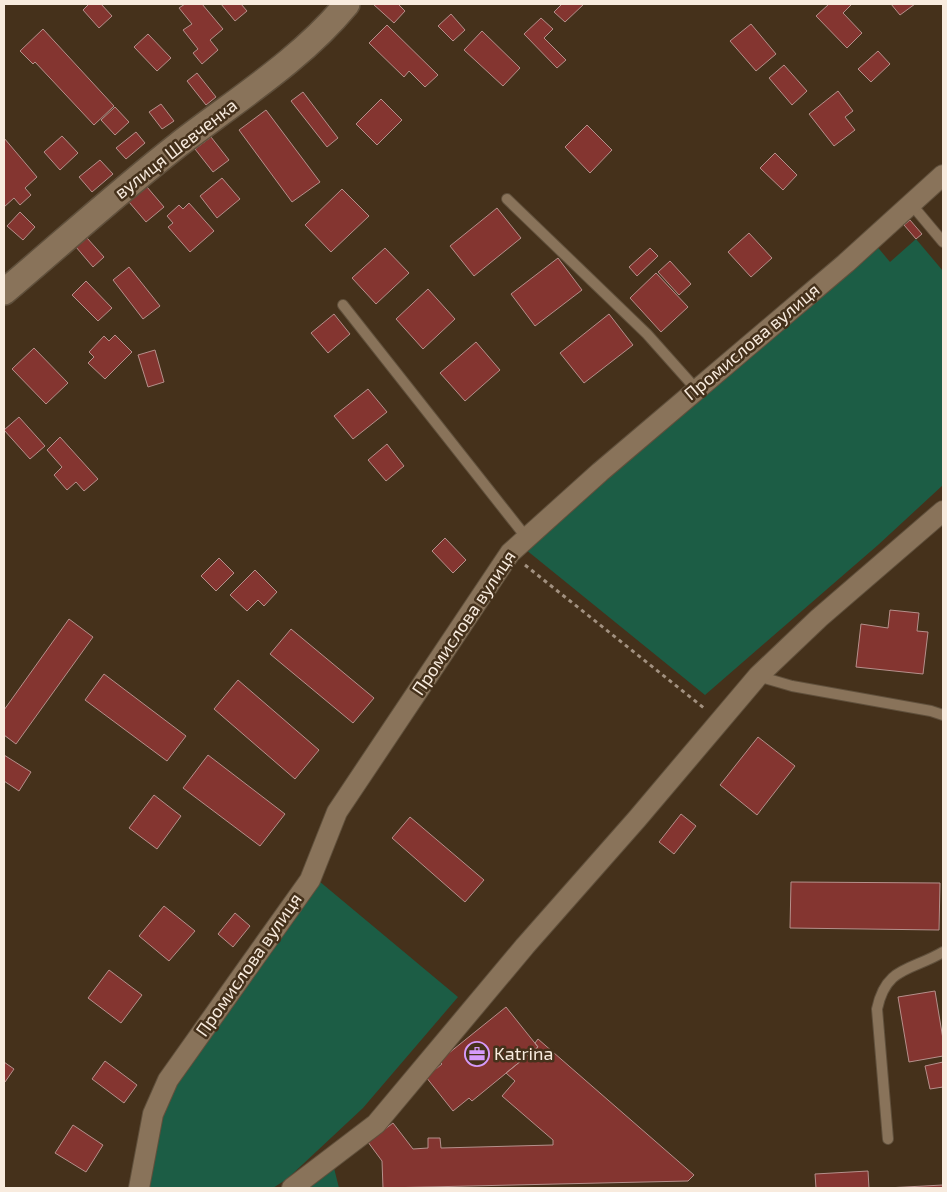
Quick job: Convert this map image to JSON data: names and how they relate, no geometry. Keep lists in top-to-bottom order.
{
  "streets": {
    "street": ["вулиця Шевченка", "Промислова вулиця"]
  },
  "places": {
    "office": ["Katrina"]
  }
}
